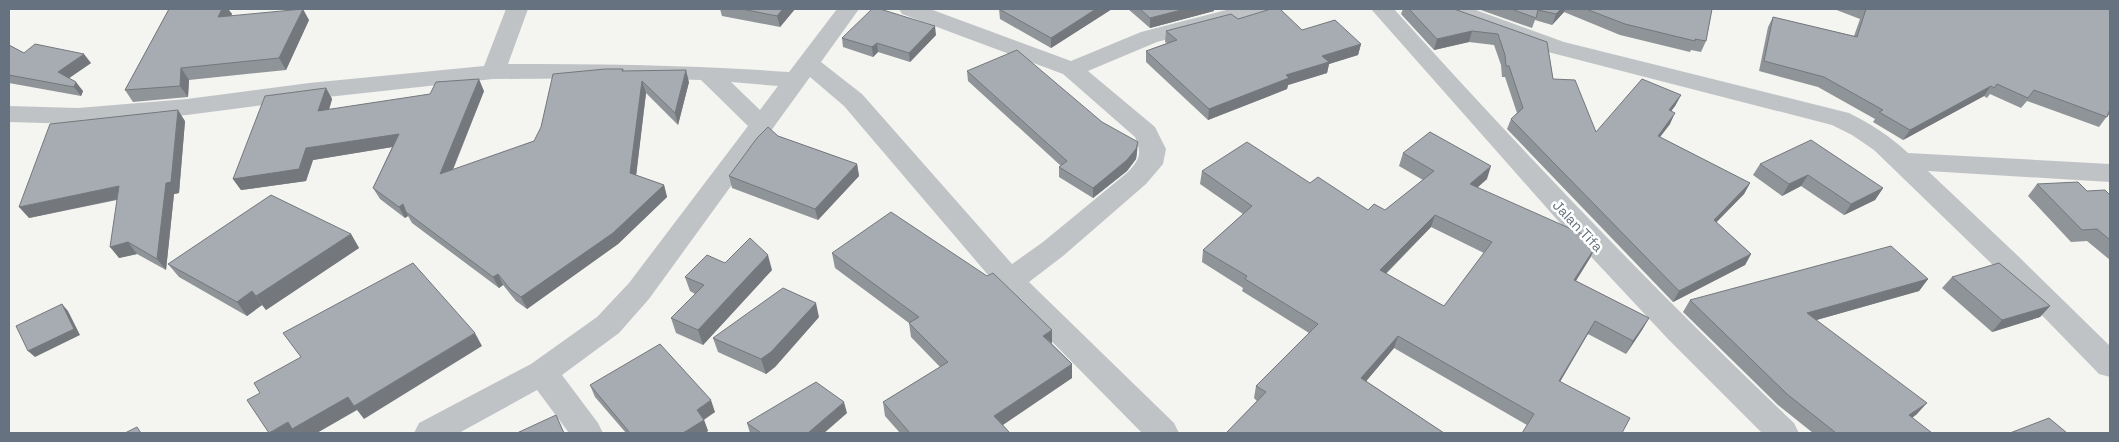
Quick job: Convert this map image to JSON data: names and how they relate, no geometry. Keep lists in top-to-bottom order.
{
  "streets": {
    "street": ["Jalan Tifa"]
  }
}
